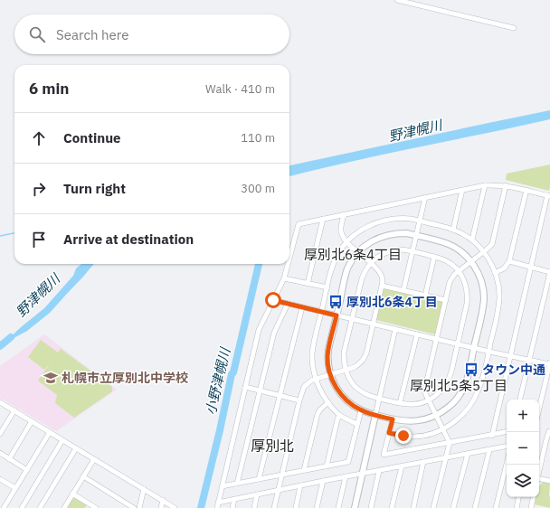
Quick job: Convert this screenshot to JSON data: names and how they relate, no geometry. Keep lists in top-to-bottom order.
{
  "districts": ["厚別北6条4丁目", "厚別北5条5丁目", "厚別北"],
  "water": ["野津幌川", "小野津幌川"],
  "places": {
    "bus stop": ["厚別北6条4丁目", "タウン中通"],
    "school or university": ["札幌市立厚別北中学校"]
  },
  "page": {
    "search": "Search here",
    "heading": ["6 min", "Walk · 410 m"],
    "list": [
      ["Continue", "110 m"],
      ["Turn right", "300 m"],
      "Arrive at destination"
    ],
    "map_buttons": ["+", "−"]
  }
}
